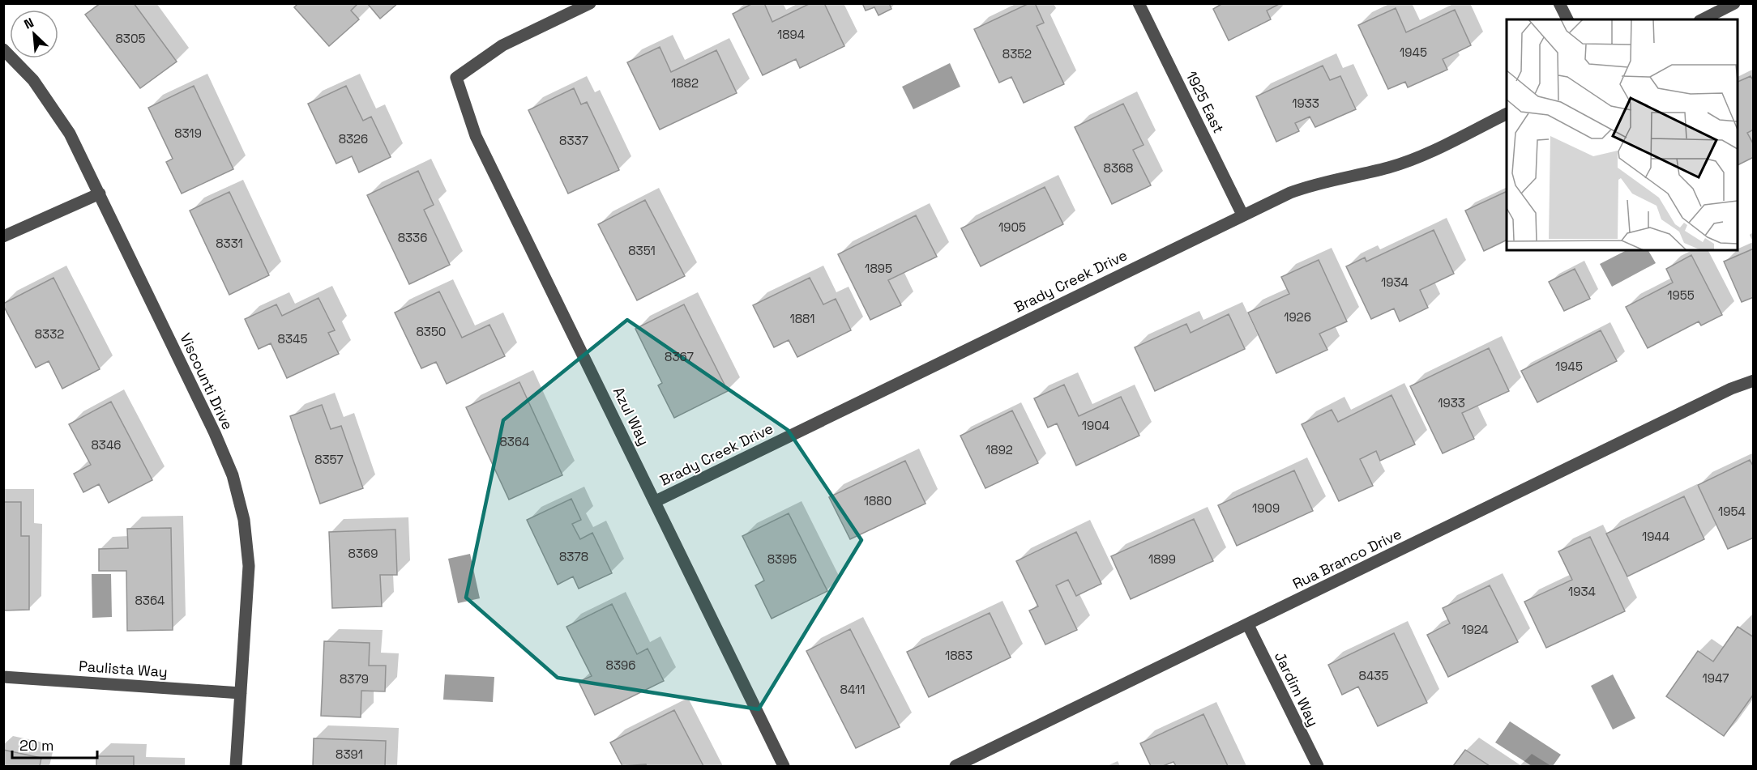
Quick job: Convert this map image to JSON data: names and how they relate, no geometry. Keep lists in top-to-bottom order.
{
  "streets": {
    "street": [
      "1925 East",
      "Brady Creek Drive",
      "Viscounti Drive",
      "Azul Way",
      "Rua Branco Drive",
      "Paulista Way",
      "Jardim Way"
    ]
  },
  "crossings": [
    ["1925 East", "Brady Creek Drive"],
    ["Brady Creek Drive", "Azul Way"],
    ["Viscounti Drive", "Paulista Way"],
    ["Rua Branco Drive", "Jardim Way"]
  ],
  "house_numbers": [
    "1894",
    "8305",
    "1945",
    "8352",
    "1882",
    "1933",
    "8319",
    "8326",
    "8337",
    "8368",
    "1905",
    "8336",
    "8331",
    "8351",
    "1895",
    "1934",
    "1955",
    "1926",
    "1881",
    "8350",
    "8332",
    "8345",
    "8367",
    "1945",
    "1933",
    "1904",
    "8364",
    "8346",
    "1892",
    "8357",
    "1880",
    "1909",
    "1954",
    "1944",
    "8369",
    "8378",
    "8395",
    "1899",
    "1934",
    "8364",
    "1924",
    "1883",
    "8396",
    "8435",
    "1947",
    "8379",
    "8411",
    "8391"
  ],
  "scale_bar": "20 m",
  "north": "top left"
}
